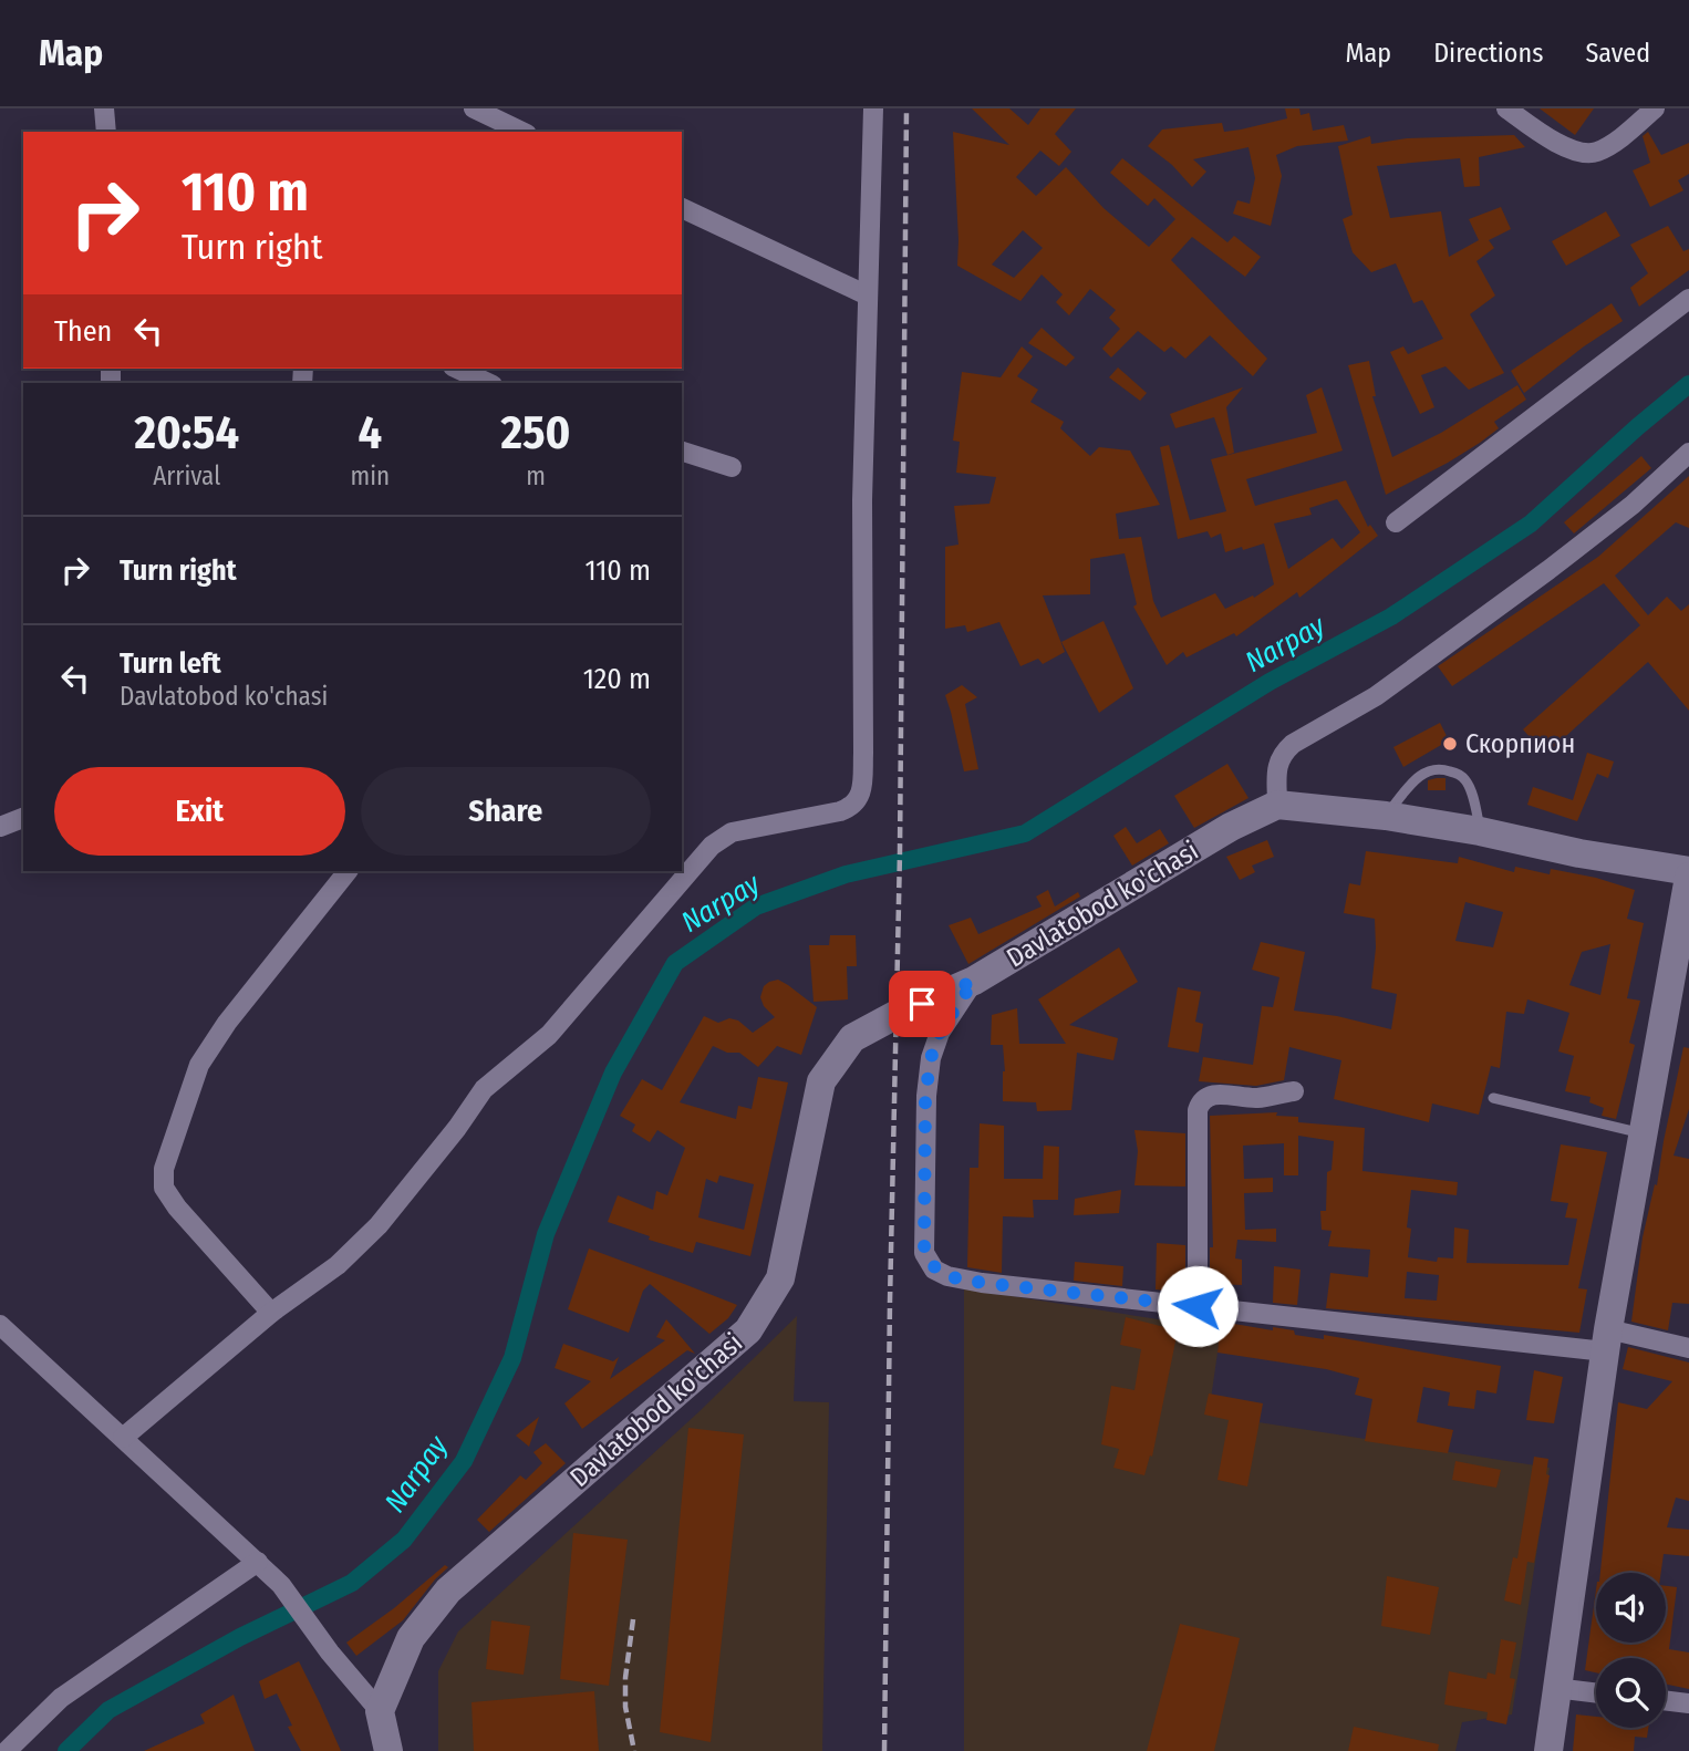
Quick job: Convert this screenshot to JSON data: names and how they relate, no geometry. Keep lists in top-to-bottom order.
{
  "streets": {
    "street": ["Davlatobod ko'chasi"]
  },
  "water": ["Narpay"],
  "places": ["Скорпион"],
  "page": {
    "header": "Map",
    "nav": ["Map", "Directions", "Saved"],
    "turn": ["110 m", "Turn right"],
    "then": "Then",
    "eta": [
      "20:54",
      "Arrival",
      "4",
      "min",
      "250",
      "m"
    ],
    "list": [
      {
        "name": "Turn right",
        "value": "110 m"
      },
      {
        "name": "Turn left",
        "note": "Davlatobod ko'chasi",
        "value": "120 m"
      }
    ],
    "buttons": ["Exit", "Share"]
  }
}
